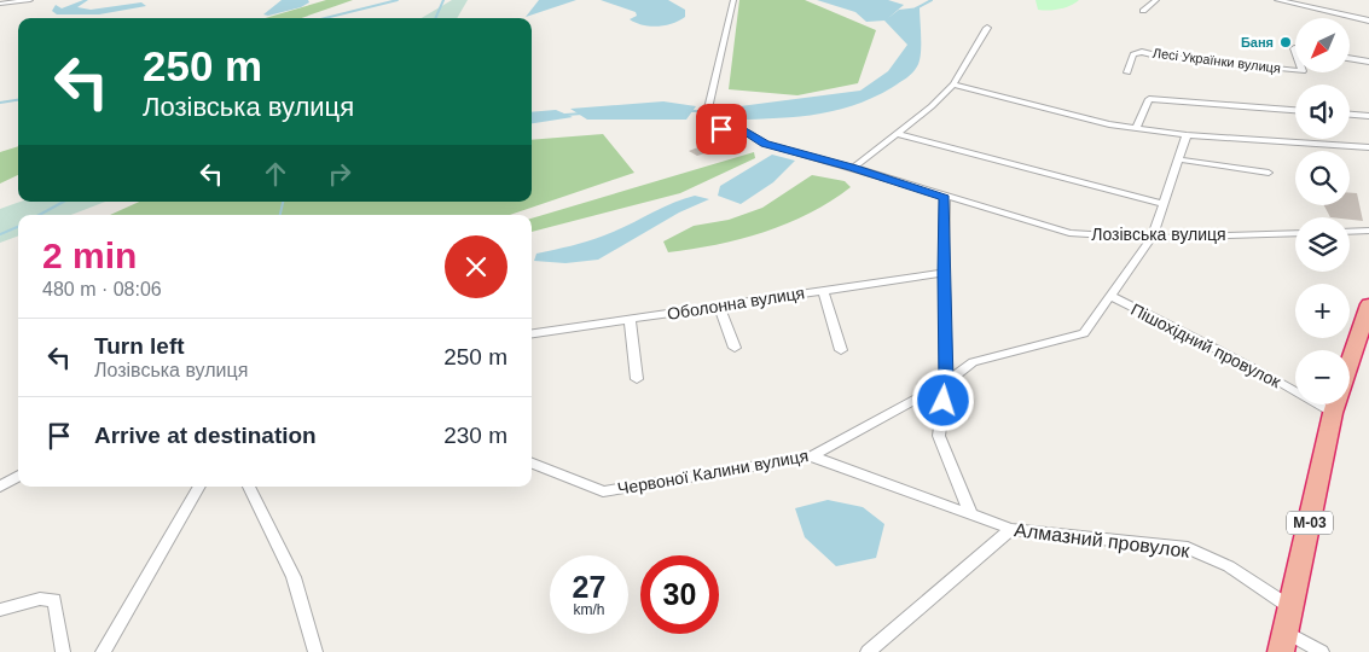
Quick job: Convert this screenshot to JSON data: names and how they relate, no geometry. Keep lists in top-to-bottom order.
{
  "streets": {
    "highway": ["М-03"],
    "street": [
      "Лесі Українки вулиця",
      "Лозівська вулиця",
      "Оболонна вулиця",
      "Пішохідний провулок",
      "Червоної Калини вулиця",
      "Алмазний провулок"
    ]
  },
  "crossings": [
    ["Лозівська вулиця", "Червоної Калини вулиця"],
    ["Пішохідний провулок", "Червоної Калини вулиця"],
    ["Червоної Калини вулиця", "Алмазний провулок"],
    ["М-03", "Алмазний провулок"]
  ],
  "places": ["Баня"],
  "north": "bottom left",
  "page": {
    "map_buttons": ["+", "−"],
    "turn": ["250 m", "Лозівська вулиця"],
    "heading": ["2 min", "480 m · 08:06"],
    "list": [
      {
        "name": "Turn left",
        "note": "Лозівська вулиця",
        "value": "250 m"
      },
      {
        "name": "Arrive at destination",
        "value": "230 m"
      }
    ],
    "speed": "27 km/h",
    "limit": "30"
  }
}
